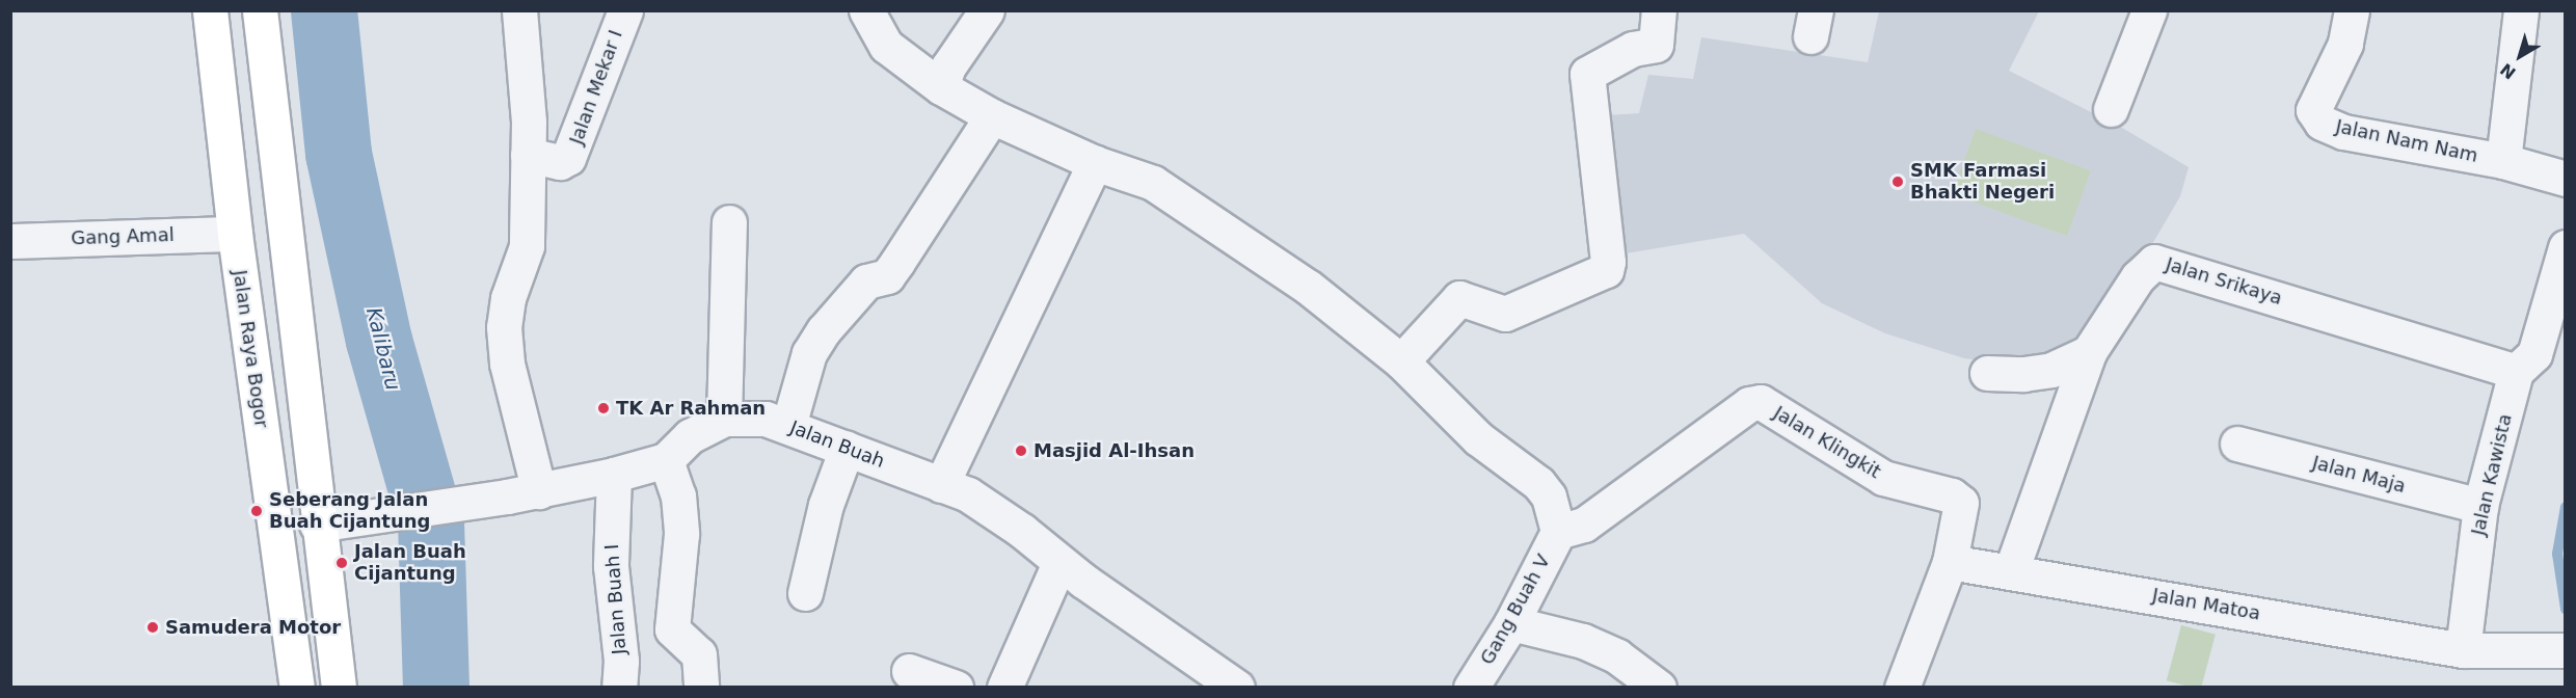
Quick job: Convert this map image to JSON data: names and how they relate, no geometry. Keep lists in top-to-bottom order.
{
  "streets": {
    "highway": ["Jalan Raya Bogor"],
    "street": [
      "Jalan Mekar I",
      "Jalan Nam Nam",
      "Gang Amal",
      "Jalan Srikaya",
      "Jalan Klingkit",
      "Jalan Buah",
      "Jalan Maja",
      "Jalan Kawista",
      "Jalan Buah I",
      "Jalan Matoa",
      "Gang Buah V"
    ]
  },
  "crossings": [
    ["Gang Amal", "Jalan Raya Bogor"],
    ["Jalan Srikaya", "Jalan Kawista"],
    ["Jalan Srikaya", "Jalan Matoa"],
    ["Jalan Klingkit", "Jalan Matoa"],
    ["Jalan Klingkit", "Gang Buah V"],
    ["Jalan Buah", "Jalan Buah I"],
    ["Jalan Maja", "Jalan Kawista"],
    ["Jalan Kawista", "Jalan Matoa"]
  ],
  "water": ["Kalibaru"],
  "places": [
    "SMK Farmasi Bhakti Negeri",
    "TK Ar Rahman",
    "Masjid Al-Ihsan",
    "Seberang Jalan Buah Cijantung",
    "Jalan Buah Cijantung",
    "Samudera Motor"
  ],
  "north": "bottom left"
}
